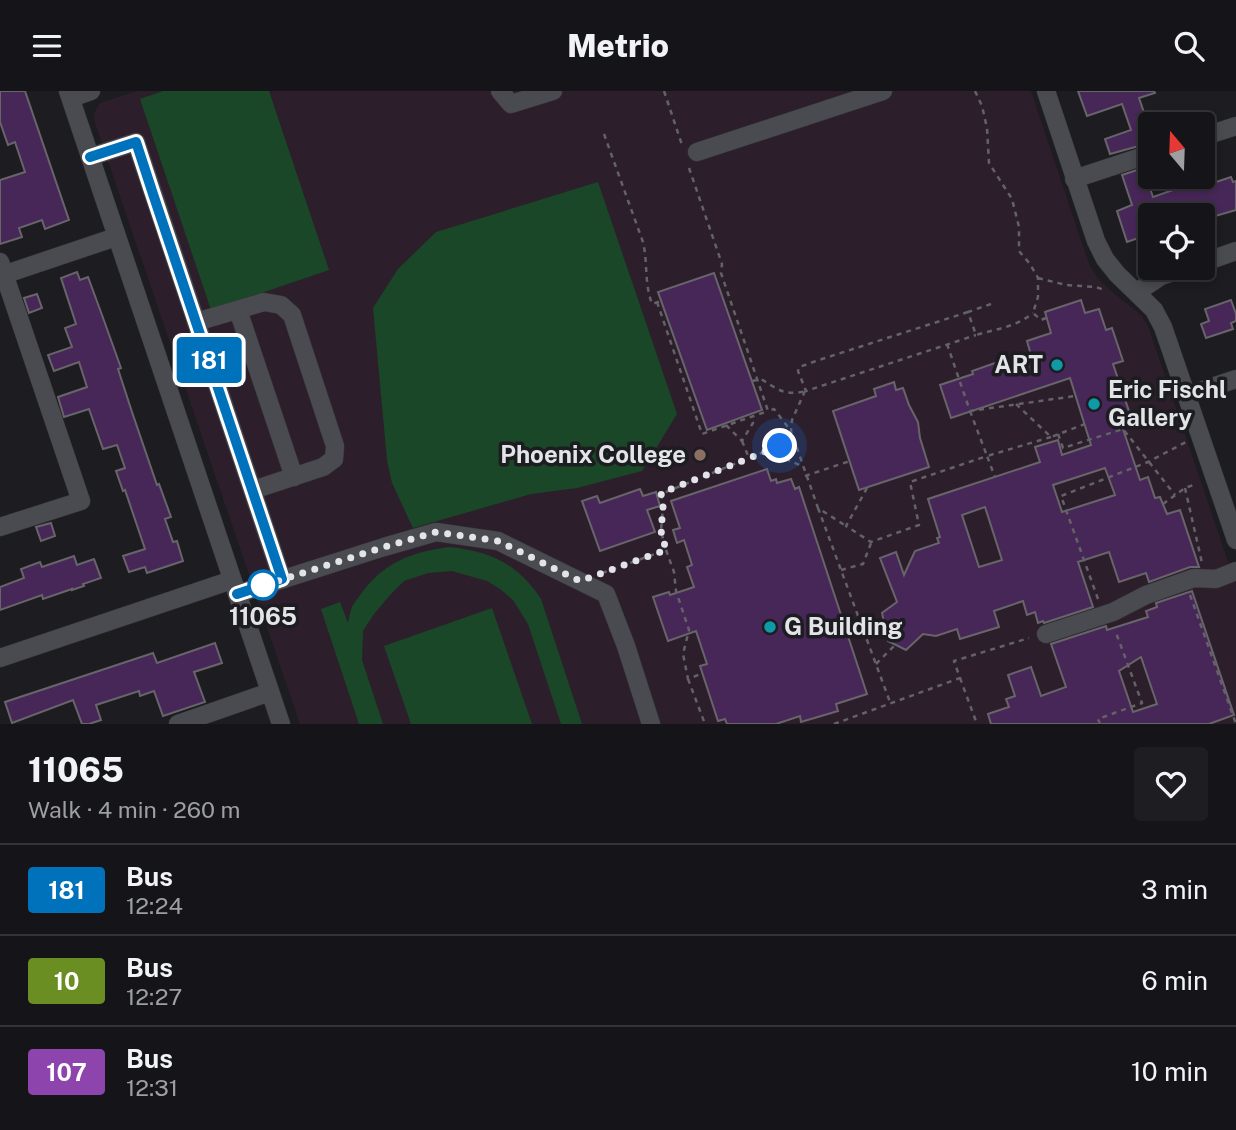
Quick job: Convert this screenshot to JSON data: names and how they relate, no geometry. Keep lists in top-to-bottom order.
{
  "places": [
    "ART",
    "Eric Fischl Gallery",
    "Phoenix College",
    "11065",
    "G Building"
  ],
  "lines": ["bus line 181"],
  "north": "top",
  "page": {
    "header": "Metrio",
    "on_map": "181",
    "heading": ["11065", "Walk · 4 min · 260 m"],
    "list": [
      {
        "mark": "181",
        "name": "Bus",
        "note": "12:24",
        "value": "3 min"
      },
      {
        "mark": "10",
        "name": "Bus",
        "note": "12:27",
        "value": "6 min"
      },
      {
        "mark": "107",
        "name": "Bus",
        "note": "12:31",
        "value": "10 min"
      }
    ]
  }
}
